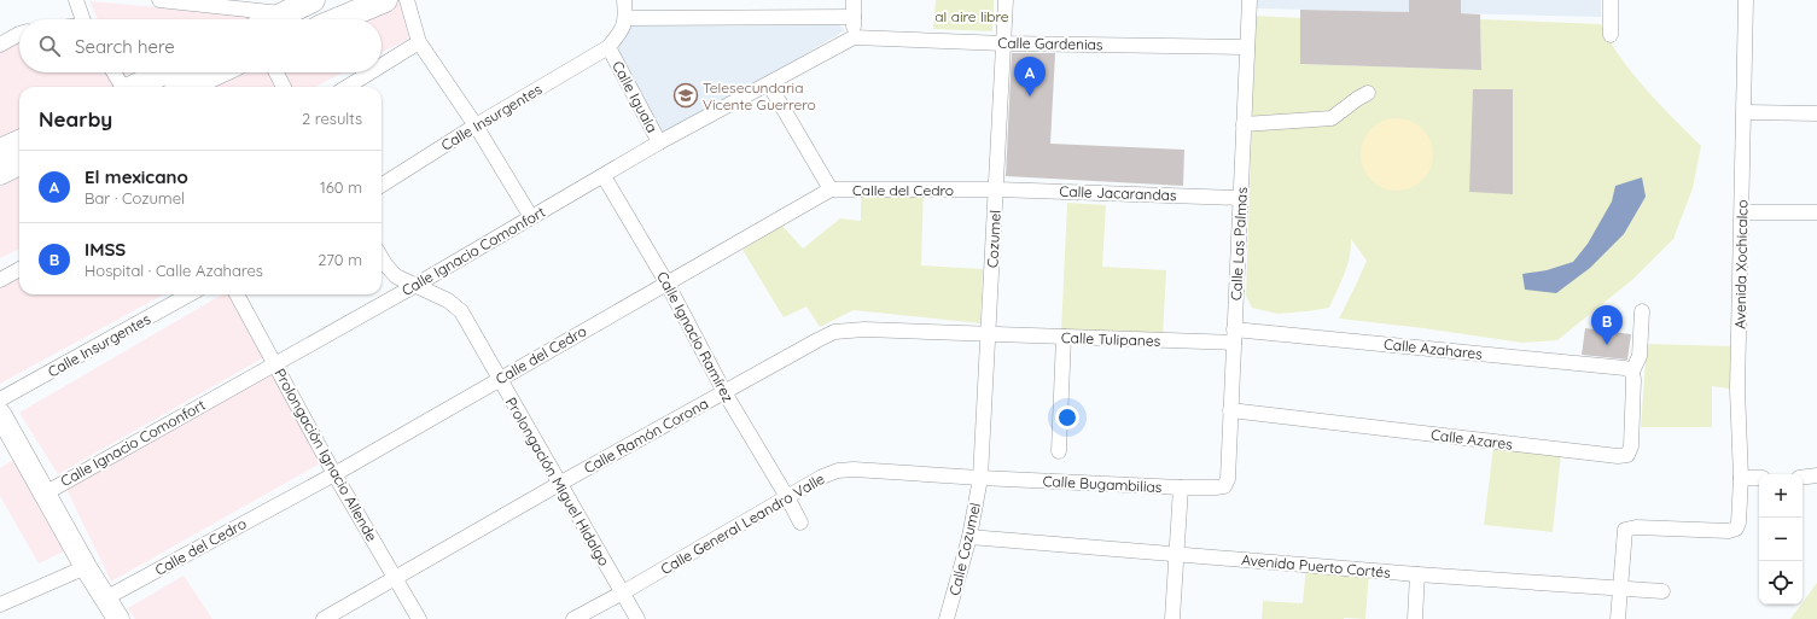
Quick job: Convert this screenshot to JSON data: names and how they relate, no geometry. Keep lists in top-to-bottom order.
{
  "streets": {
    "street": [
      "Calle Gardenias",
      "Calle Iguala",
      "Calle Insurgentes",
      "Calle del Cedro",
      "Calle Jacarandas",
      "Cozumel",
      "Calle Las Palmas",
      "Calle Ignacio Comonfort",
      "Avenida Xochicalco",
      "Calle Ignacio Ramírez",
      "Calle Tulipanes",
      "Calle Azahares",
      "Calle Ramón Corona",
      "Calle Azares",
      "Prolongación Ignacio Allende",
      "Prolongación Miguel Hidalgo",
      "Calle Bugambilias",
      "Calle General Leandro Valle",
      "Calle Cozumel",
      "Avenida Puerto Cortés"
    ]
  },
  "crossings": [
    ["Calle Gardenias", "Cozumel"],
    ["Calle Gardenias", "Calle Las Palmas"],
    ["Calle Gardenias", "Calle Ignacio Comonfort"],
    ["Calle Iguala", "Calle Insurgentes"],
    ["Calle Iguala", "Calle Ignacio Comonfort"],
    ["Calle del Cedro", "Calle Jacarandas"],
    ["Calle del Cedro", "Cozumel"],
    ["Calle del Cedro", "Calle Ignacio Ramírez"],
    ["Calle del Cedro", "Prolongación Ignacio Allende"],
    ["Calle del Cedro", "Prolongación Miguel Hidalgo"],
    ["Calle Jacarandas", "Cozumel"],
    ["Calle Jacarandas", "Calle Las Palmas"],
    ["Cozumel", "Calle Tulipanes"],
    ["Cozumel", "Calle Ramón Corona"],
    ["Cozumel", "Calle Bugambilias"],
    ["Cozumel", "Calle General Leandro Valle"],
    ["Cozumel", "Calle Cozumel"],
    ["Calle Las Palmas", "Calle Tulipanes"],
    ["Calle Las Palmas", "Calle Azahares"],
    ["Calle Las Palmas", "Calle Azares"],
    ["Calle Las Palmas", "Calle Bugambilias"],
    ["Calle Ignacio Comonfort", "Calle Ignacio Ramírez"],
    ["Calle Ignacio Comonfort", "Prolongación Ignacio Allende"],
    ["Calle Ignacio Comonfort", "Prolongación Miguel Hidalgo"],
    ["Avenida Xochicalco", "Avenida Puerto Cortés"],
    ["Calle Ignacio Ramírez", "Calle Ramón Corona"],
    ["Calle Ignacio Ramírez", "Calle General Leandro Valle"],
    ["Calle Tulipanes", "Calle Azahares"],
    ["Calle Tulipanes", "Calle Ramón Corona"],
    ["Calle Azahares", "Calle Azares"],
    ["Calle Ramón Corona", "Prolongación Ignacio Allende"],
    ["Calle Ramón Corona", "Prolongación Miguel Hidalgo"],
    ["Prolongación Miguel Hidalgo", "Calle General Leandro Valle"],
    ["Calle Bugambilias", "Calle General Leandro Valle"],
    ["Calle Bugambilias", "Calle Cozumel"],
    ["Calle General Leandro Valle", "Calle Cozumel"],
    ["Calle Cozumel", "Avenida Puerto Cortés"]
  ],
  "parks": ["al aire libre"],
  "places": {
    "school or university": ["Telesecundaria Vicente Guerrero"]
  },
  "page": {
    "search": "Search here",
    "pins": ["A", "B"],
    "heading": ["Nearby", "2 results"],
    "list": [
      {
        "mark": "A",
        "name": "El mexicano",
        "note": "Bar · Cozumel",
        "value": "160 m"
      },
      {
        "mark": "B",
        "name": "IMSS",
        "note": "Hospital · Calle Azahares",
        "value": "270 m"
      }
    ],
    "map_buttons": ["+", "−"]
  }
}
